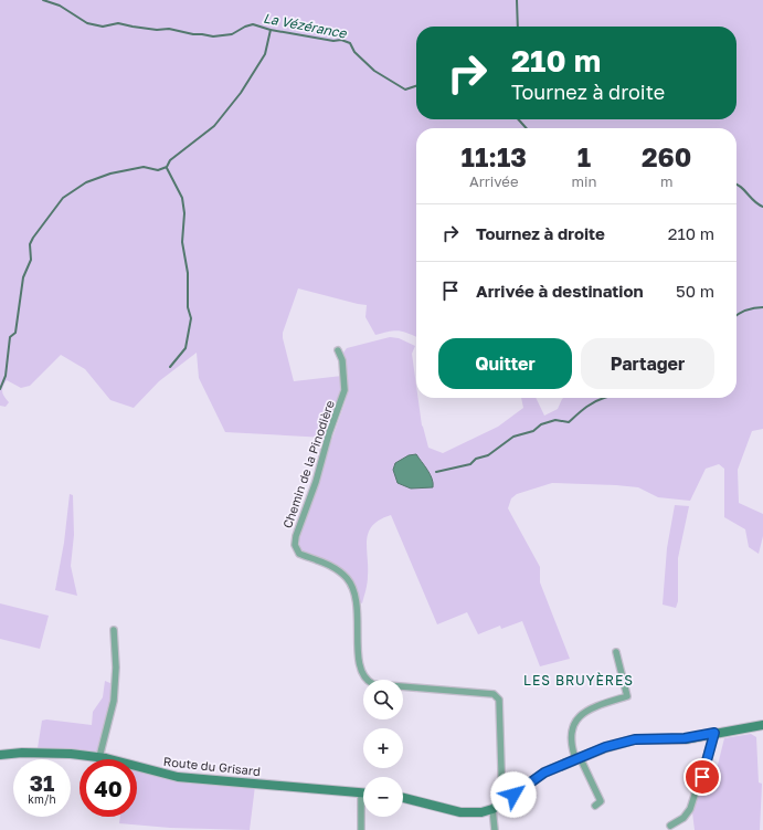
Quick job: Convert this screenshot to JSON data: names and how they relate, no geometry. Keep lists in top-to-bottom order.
{
  "streets": {
    "street": ["Chemin de la Pinodière", "Route du Grisard"]
  },
  "districts": ["LES BRUYÈRES"],
  "water": ["La Vézérance"],
  "page": {
    "turn": ["210 m", "Tournez à droite"],
    "eta": [
      "11:13",
      "Arrivée",
      "1",
      "min",
      "260",
      "m"
    ],
    "list": [
      {
        "name": "Tournez à droite",
        "value": "210 m"
      },
      {
        "name": "Arrivée à destination",
        "value": "50 m"
      }
    ],
    "buttons": ["Quitter", "Partager"],
    "map_buttons": ["+", "−"],
    "speed": "31 km/h",
    "limit": "40"
  }
}
